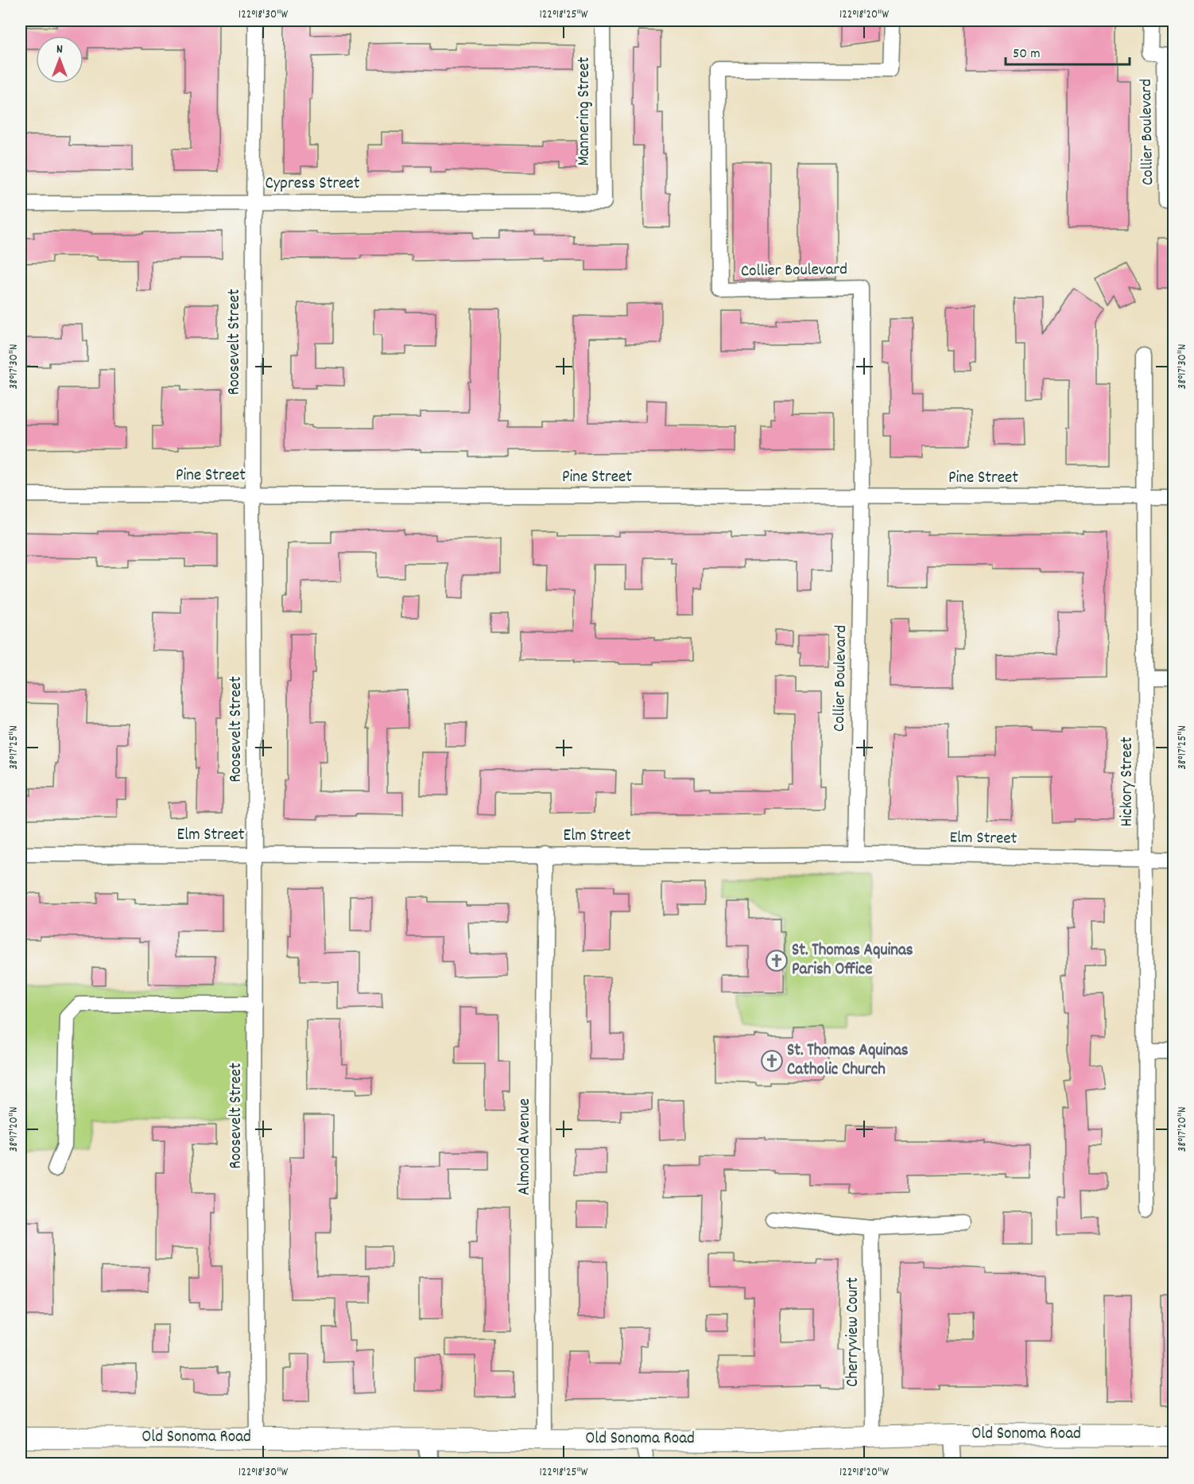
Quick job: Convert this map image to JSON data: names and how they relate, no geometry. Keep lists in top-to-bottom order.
{
  "streets": {
    "main road": ["Old Sonoma Road"],
    "street": [
      "Mannering Street",
      "Collier Boulevard",
      "Cypress Street",
      "Roosevelt Street",
      "Pine Street",
      "Hickory Street",
      "Elm Street",
      "Almond Avenue",
      "Cherryview Court"
    ]
  },
  "crossings": [
    ["Mannering Street", "Cypress Street"],
    ["Collier Boulevard", "Pine Street"],
    ["Collier Boulevard", "Elm Street"],
    ["Cypress Street", "Roosevelt Street"],
    ["Roosevelt Street", "Pine Street"],
    ["Roosevelt Street", "Elm Street"],
    ["Roosevelt Street", "Old Sonoma Road"],
    ["Pine Street", "Hickory Street"],
    ["Hickory Street", "Elm Street"],
    ["Elm Street", "Almond Avenue"],
    ["Almond Avenue", "Old Sonoma Road"],
    ["Cherryview Court", "Old Sonoma Road"]
  ],
  "places": {
    "church": ["St. Thomas Aquinas Parish Office", "St. Thomas Aquinas Catholic Church"]
  },
  "scale_bar": "50 m",
  "north": "top",
  "coordinates": [
    "122°18'30\"W",
    "122°18'25\"W",
    "122°18'20\"W",
    "38°17'30\"N",
    "38°17'25\"N",
    "38°17'20\"N"
  ]
}
